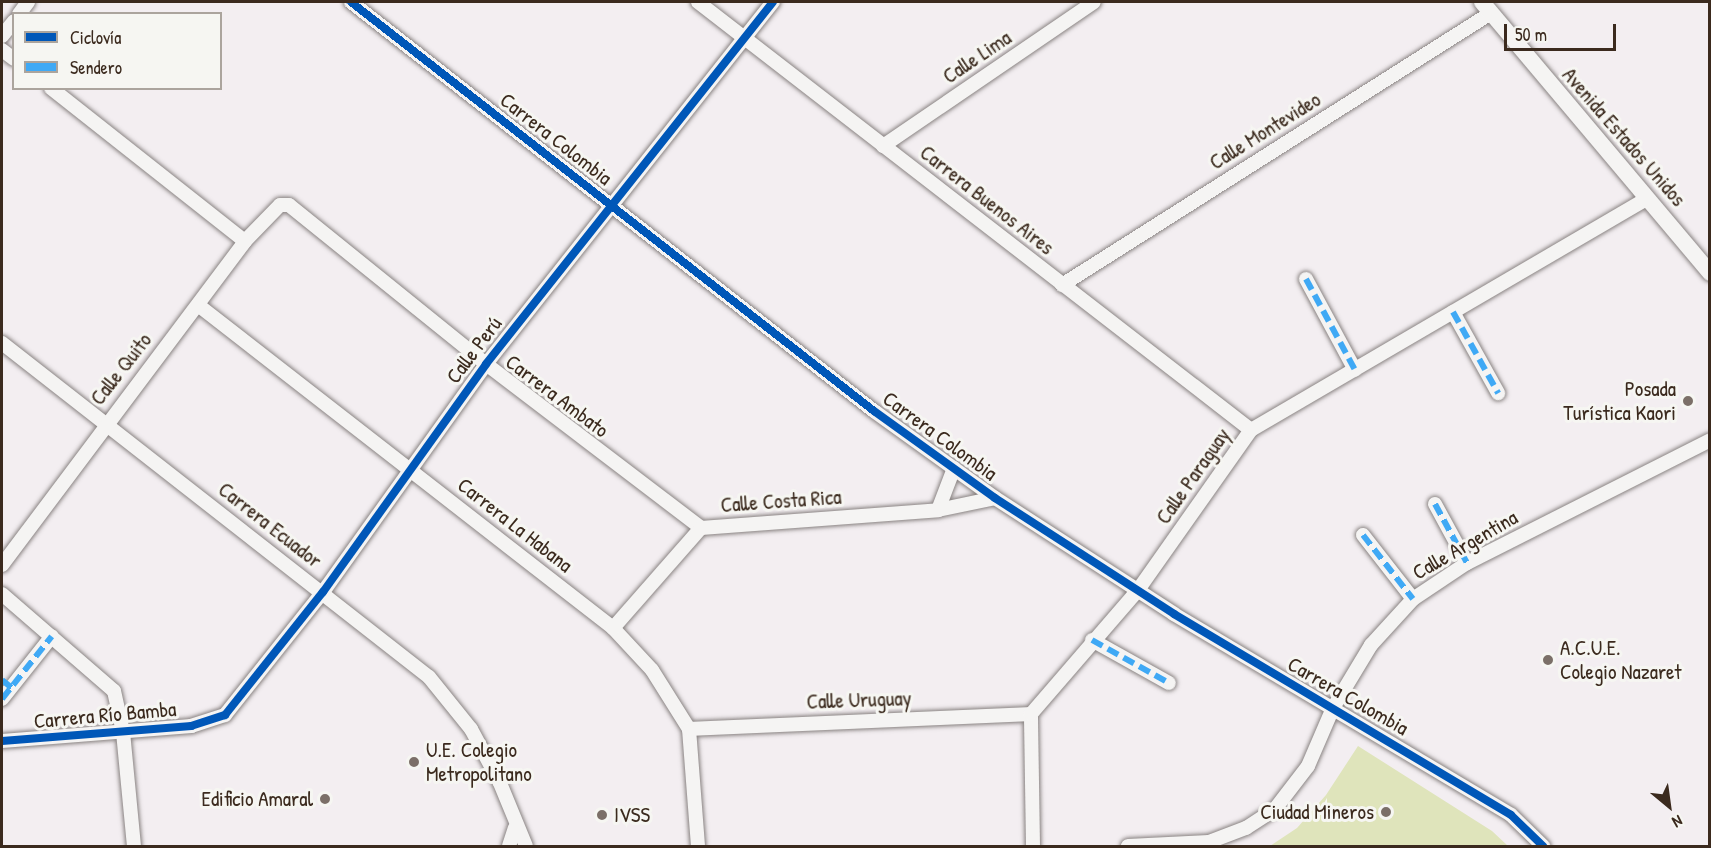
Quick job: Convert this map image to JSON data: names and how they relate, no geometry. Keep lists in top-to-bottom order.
{
  "streets": {
    "street": [
      "Calle Lima",
      "Calle Montevideo",
      "Avenida Estados Unidos",
      "Carrera Colombia",
      "Carrera Buenos Aires",
      "Calle Perú",
      "Calle Quito",
      "Carrera Ambato",
      "Calle Paraguay",
      "Calle Costa Rica",
      "Carrera Ecuador",
      "Carrera La Habana",
      "Calle Argentina",
      "Calle Uruguay",
      "Carrera Río Bamba"
    ]
  },
  "crossings": [
    ["Calle Lima", "Carrera Buenos Aires"],
    ["Calle Montevideo", "Avenida Estados Unidos"],
    ["Calle Montevideo", "Carrera Buenos Aires"],
    ["Avenida Estados Unidos", "Calle Paraguay"],
    ["Carrera Colombia", "Calle Perú"],
    ["Carrera Colombia", "Calle Paraguay"],
    ["Carrera Colombia", "Calle Costa Rica"],
    ["Carrera Colombia", "Calle Argentina"],
    ["Carrera Buenos Aires", "Calle Perú"],
    ["Carrera Buenos Aires", "Calle Paraguay"],
    ["Calle Perú", "Carrera Ambato"],
    ["Calle Perú", "Carrera Ecuador"],
    ["Calle Perú", "Carrera La Habana"],
    ["Calle Perú", "Carrera Río Bamba"],
    ["Calle Quito", "Carrera Ambato"],
    ["Calle Quito", "Carrera Ecuador"],
    ["Calle Quito", "Carrera La Habana"],
    ["Carrera Ambato", "Calle Costa Rica"],
    ["Calle Paraguay", "Calle Uruguay"],
    ["Calle Costa Rica", "Carrera La Habana"],
    ["Carrera La Habana", "Calle Uruguay"]
  ],
  "places": [
    "Posada Turística Kaori",
    "A.C.U.E. Colegio Nazaret",
    "U.E. Colegio Metropolitano",
    "Edificio Amaral",
    "Ciudad Mineros",
    "IVSS"
  ],
  "legend": ["Ciclovía", "Sendero"],
  "scale_bar": "50 m",
  "north": "bottom right"
}
